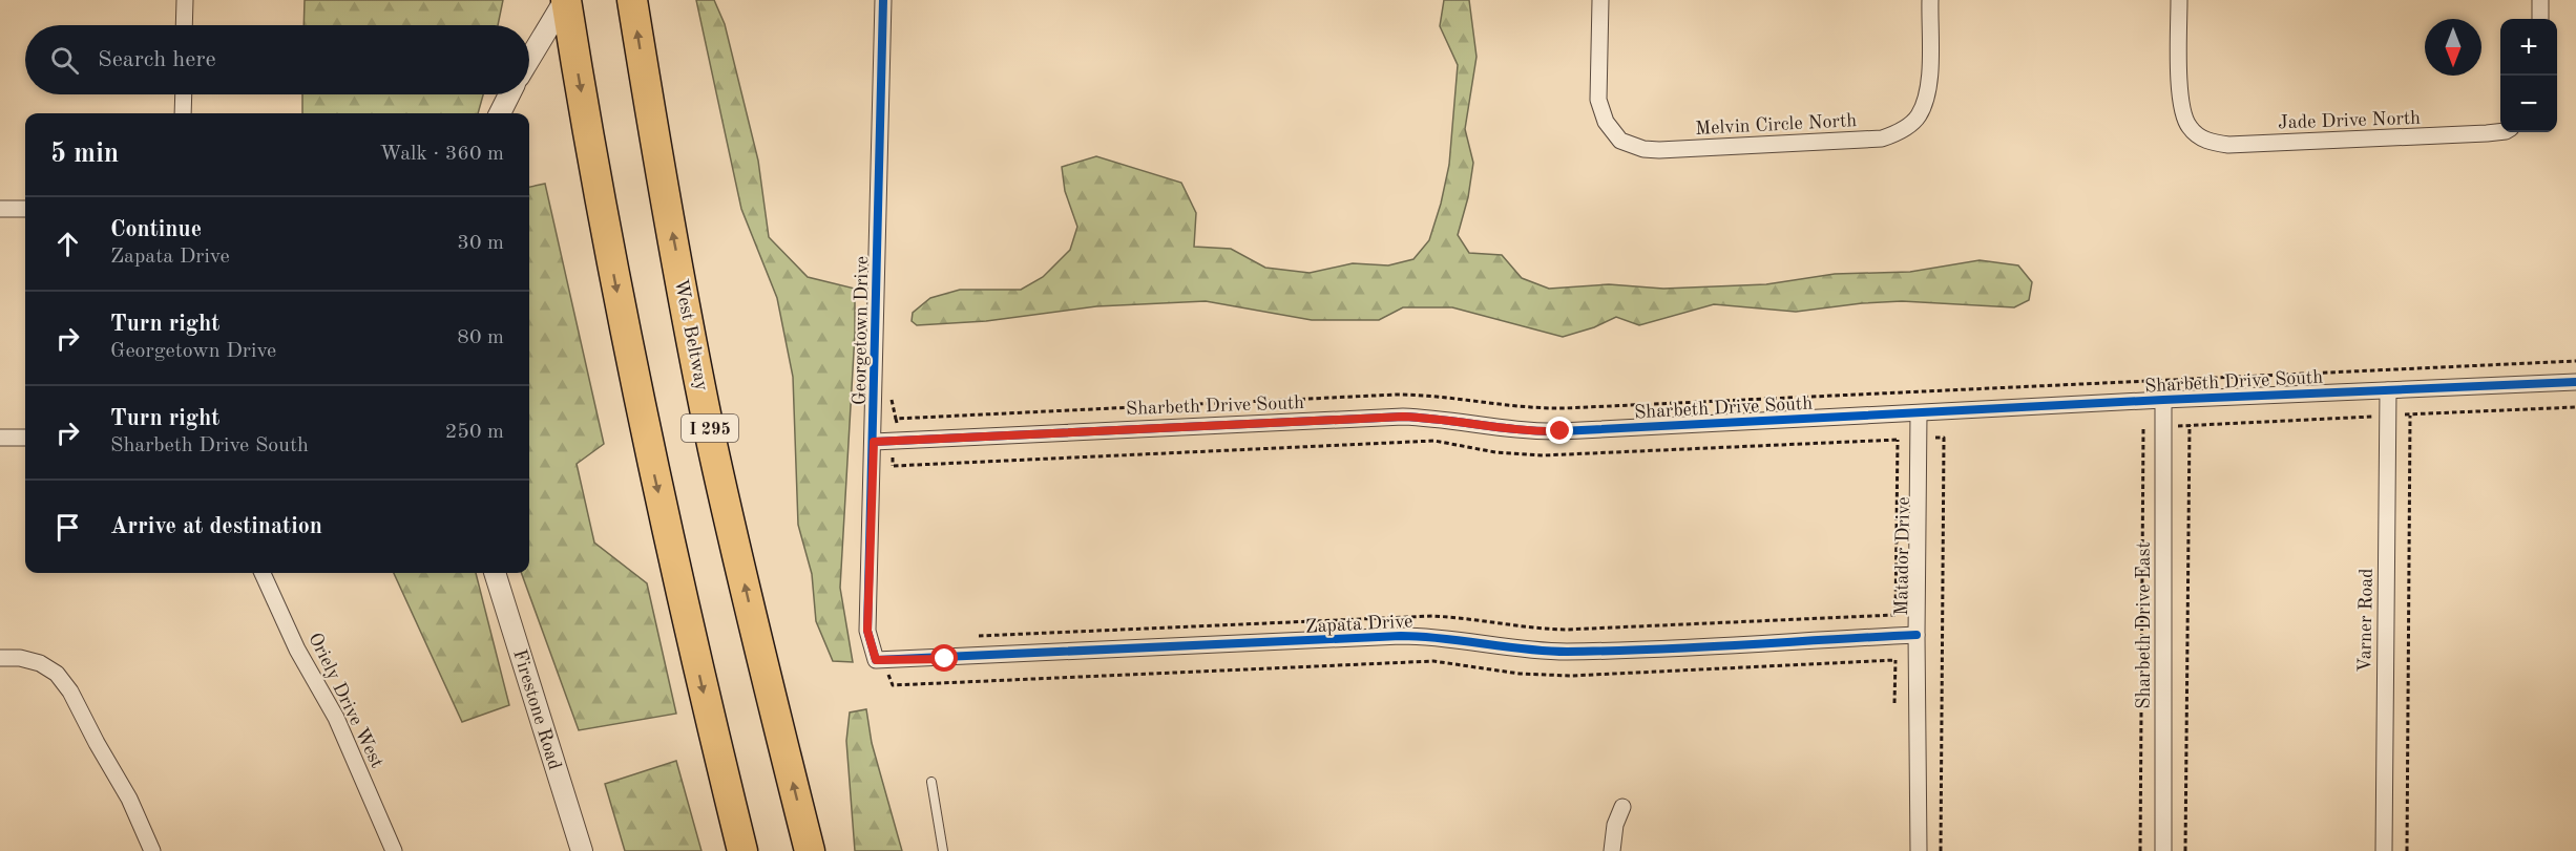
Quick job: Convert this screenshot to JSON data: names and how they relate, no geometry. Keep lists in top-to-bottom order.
{
  "streets": {
    "highway": ["West Beltway", "I 295"],
    "street": [
      "Jade Drive North",
      "Melvin Circle North",
      "Georgetown Drive",
      "Sharbeth Drive South",
      "Matador Drive",
      "Varner Road",
      "Zapata Drive",
      "Sharbeth Drive East",
      "Oriely Drive West",
      "Firestone Road"
    ]
  },
  "crossings": [
    ["Georgetown Drive", "Sharbeth Drive South"],
    ["Georgetown Drive", "Zapata Drive"],
    ["Sharbeth Drive South", "Matador Drive"],
    ["Sharbeth Drive South", "Varner Road"],
    ["Sharbeth Drive South", "Sharbeth Drive East"],
    ["Matador Drive", "Zapata Drive"]
  ],
  "north": "bottom",
  "page": {
    "map_buttons": ["+", "−"],
    "search": "Search here",
    "heading": ["5 min", "Walk · 360 m"],
    "list": [
      ["Continue", "Zapata Drive", "30 m"],
      ["Turn right", "Georgetown Drive", "80 m"],
      ["Turn right", "Sharbeth Drive South", "250 m"],
      "Arrive at destination"
    ]
  }
}
